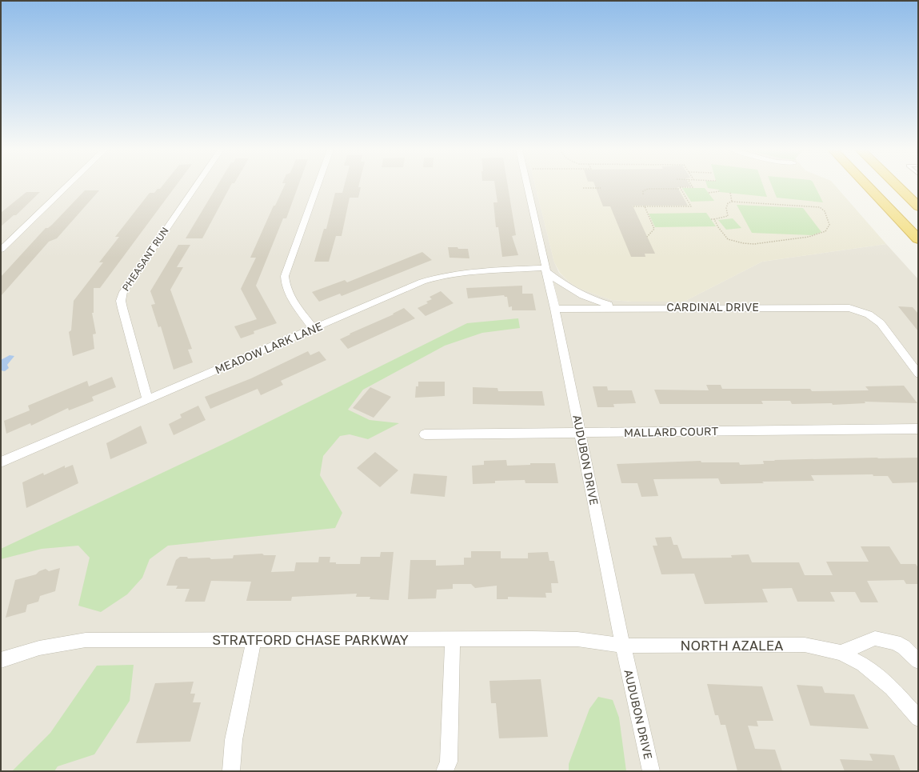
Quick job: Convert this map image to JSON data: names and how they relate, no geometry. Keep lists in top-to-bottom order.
{
  "streets": {
    "street": [
      "PHEASANT RUN",
      "CARDINAL DRIVE",
      "MEADOW LARK LANE",
      "MALLARD COURT",
      "AUDUBON DRIVE",
      "STRATFORD CHASE PARKWAY",
      "NORTH AZALEA"
    ]
  },
  "crossings": [
    ["PHEASANT RUN", "MEADOW LARK LANE"],
    ["CARDINAL DRIVE", "AUDUBON DRIVE"],
    ["MEADOW LARK LANE", "AUDUBON DRIVE"],
    ["MALLARD COURT", "AUDUBON DRIVE"],
    ["AUDUBON DRIVE", "STRATFORD CHASE PARKWAY"],
    ["AUDUBON DRIVE", "NORTH AZALEA"],
    ["STRATFORD CHASE PARKWAY", "NORTH AZALEA"]
  ]
}
